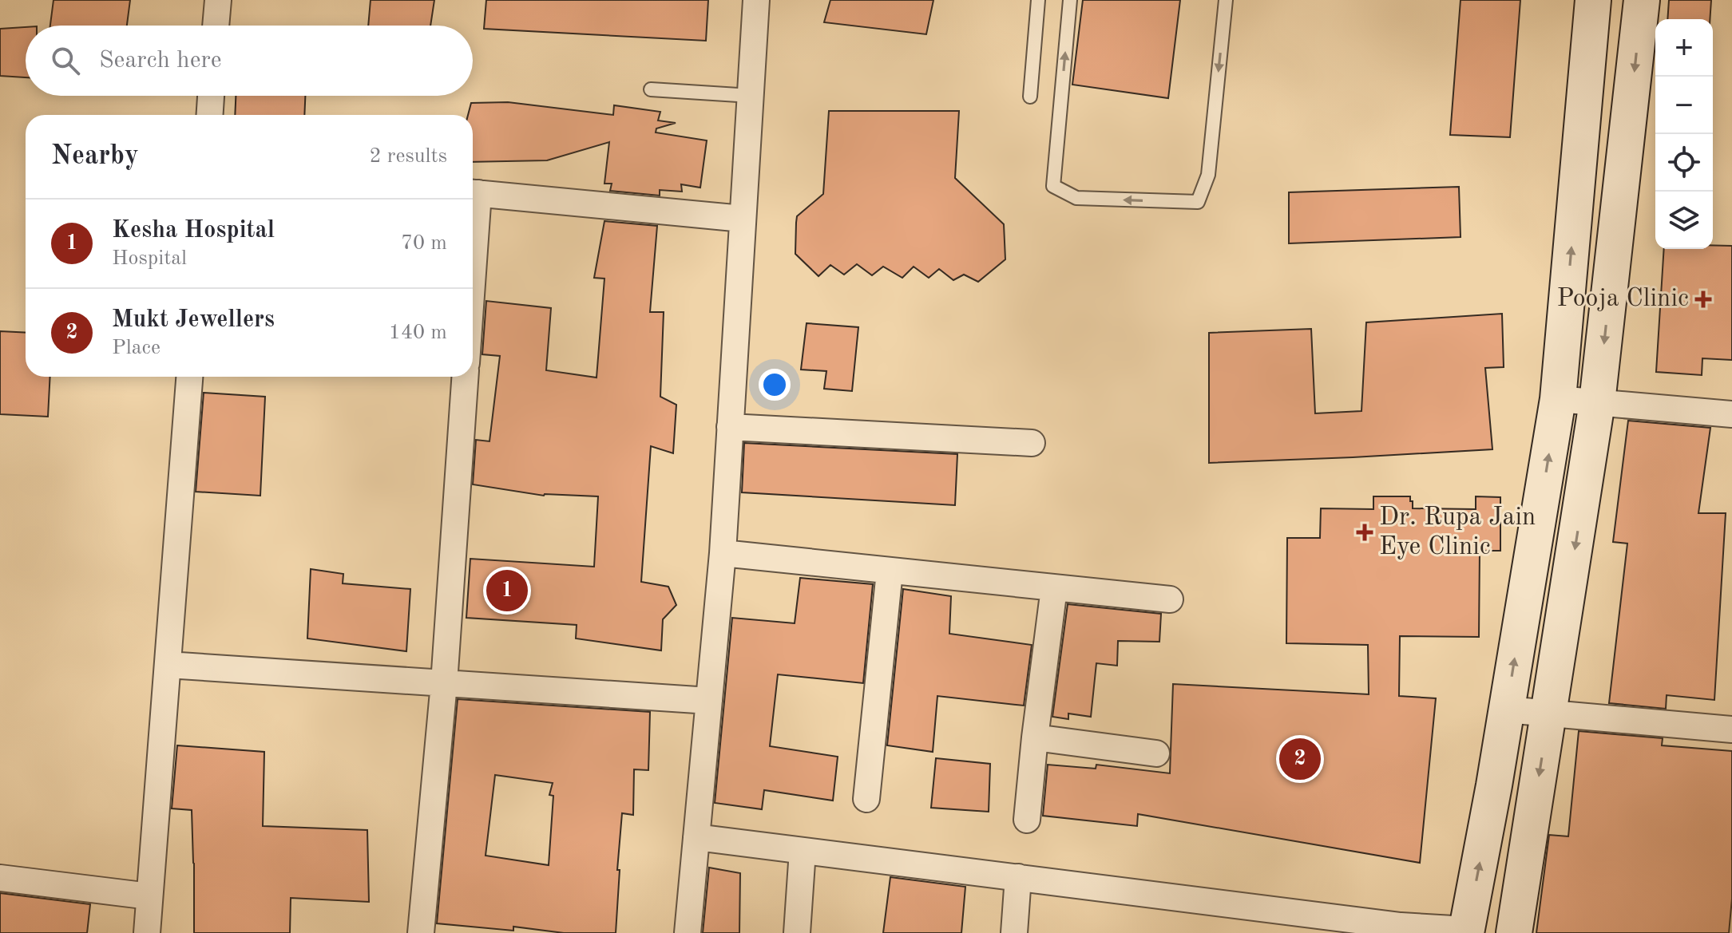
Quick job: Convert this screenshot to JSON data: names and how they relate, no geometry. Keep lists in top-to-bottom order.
{
  "places": {
    "health": ["Pooja Clinic", "Dr. Rupa Jain Eye Clinic"]
  },
  "page": {
    "map_buttons": ["+", "−"],
    "search": "Search here",
    "heading": ["Nearby", "2 results"],
    "list": [
      {
        "mark": "1",
        "name": "Kesha Hospital",
        "note": "Hospital",
        "value": "70 m"
      },
      {
        "mark": "2",
        "name": "Mukt Jewellers",
        "note": "Place",
        "value": "140 m"
      }
    ],
    "pins": ["1", "2"]
  }
}
